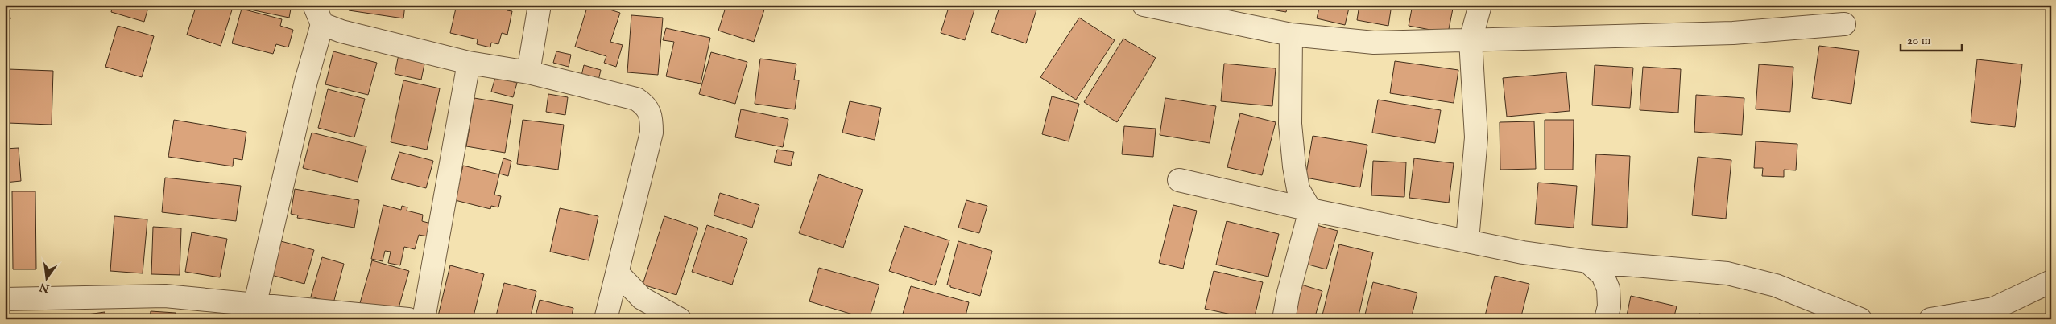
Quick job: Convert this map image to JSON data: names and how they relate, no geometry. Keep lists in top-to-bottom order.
{
  "scale_bar": "20 m",
  "north": "bottom"
}
